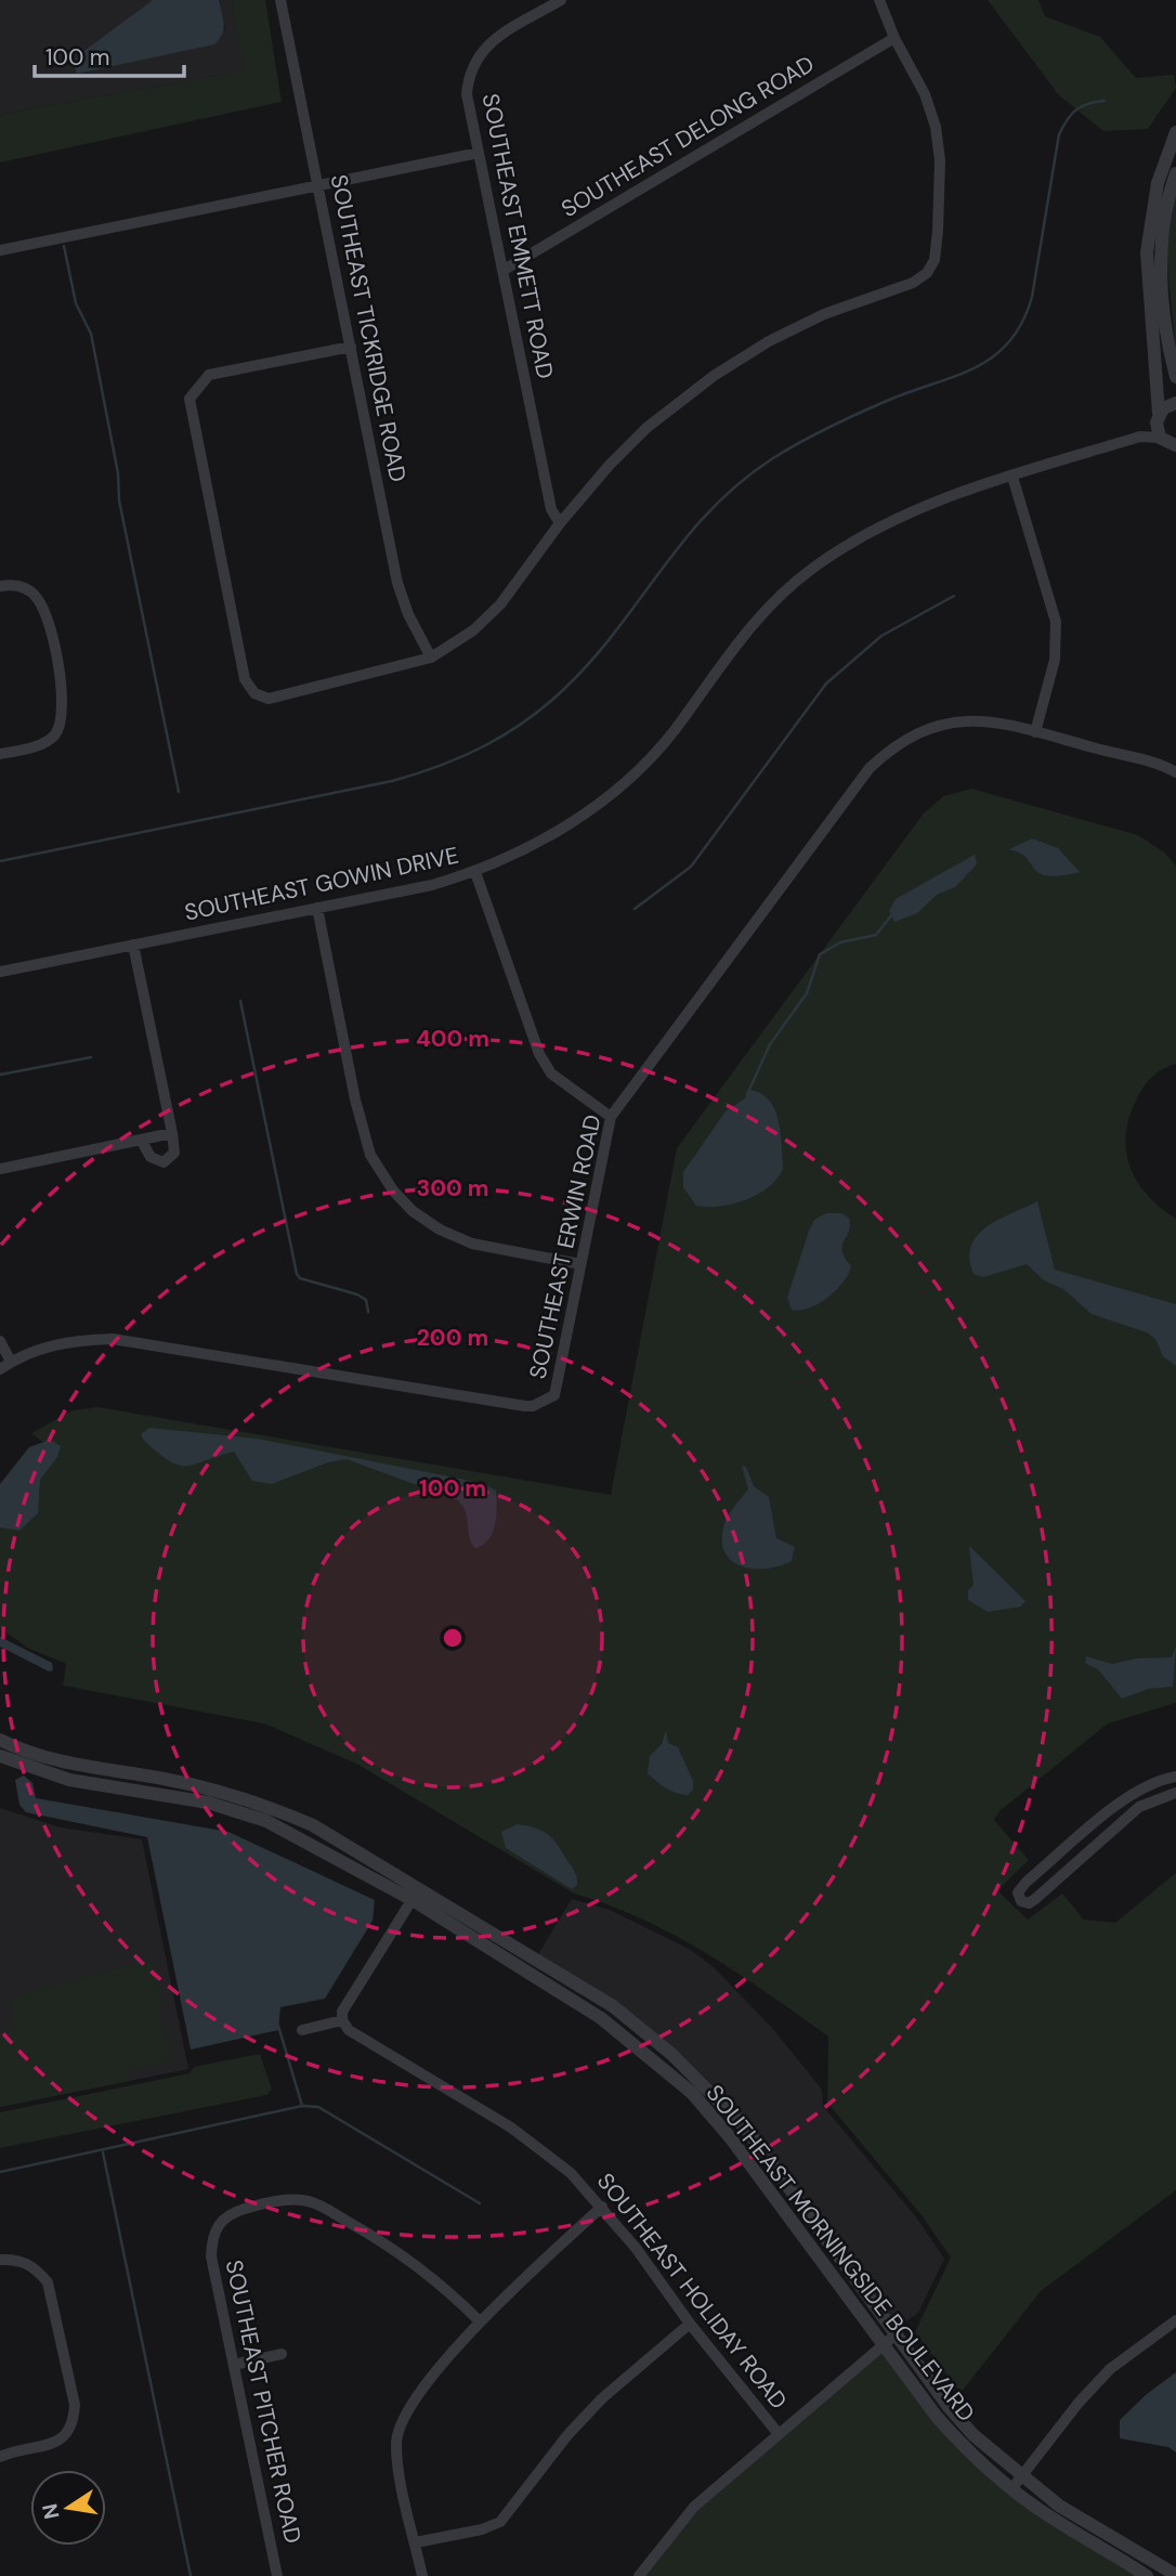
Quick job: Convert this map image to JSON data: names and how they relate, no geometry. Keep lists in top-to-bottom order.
{
  "streets": {
    "street": [
      "SOUTHEAST DELONG ROAD",
      "SOUTHEAST EMMETT ROAD",
      "SOUTHEAST TICKRIDGE ROAD",
      "SOUTHEAST GOWIN DRIVE",
      "SOUTHEAST ERWIN ROAD",
      "SOUTHEAST MORNINGSIDE BOULEVARD",
      "SOUTHEAST HOLIDAY ROAD",
      "SOUTHEAST PITCHER ROAD"
    ]
  },
  "crossings": [
    ["SOUTHEAST DELONG ROAD", "SOUTHEAST EMMETT ROAD"]
  ],
  "scale_bar": "100 m",
  "north": "left",
  "rings": [
    "400 m",
    "300 m",
    "200 m",
    "100 m"
  ]
}
